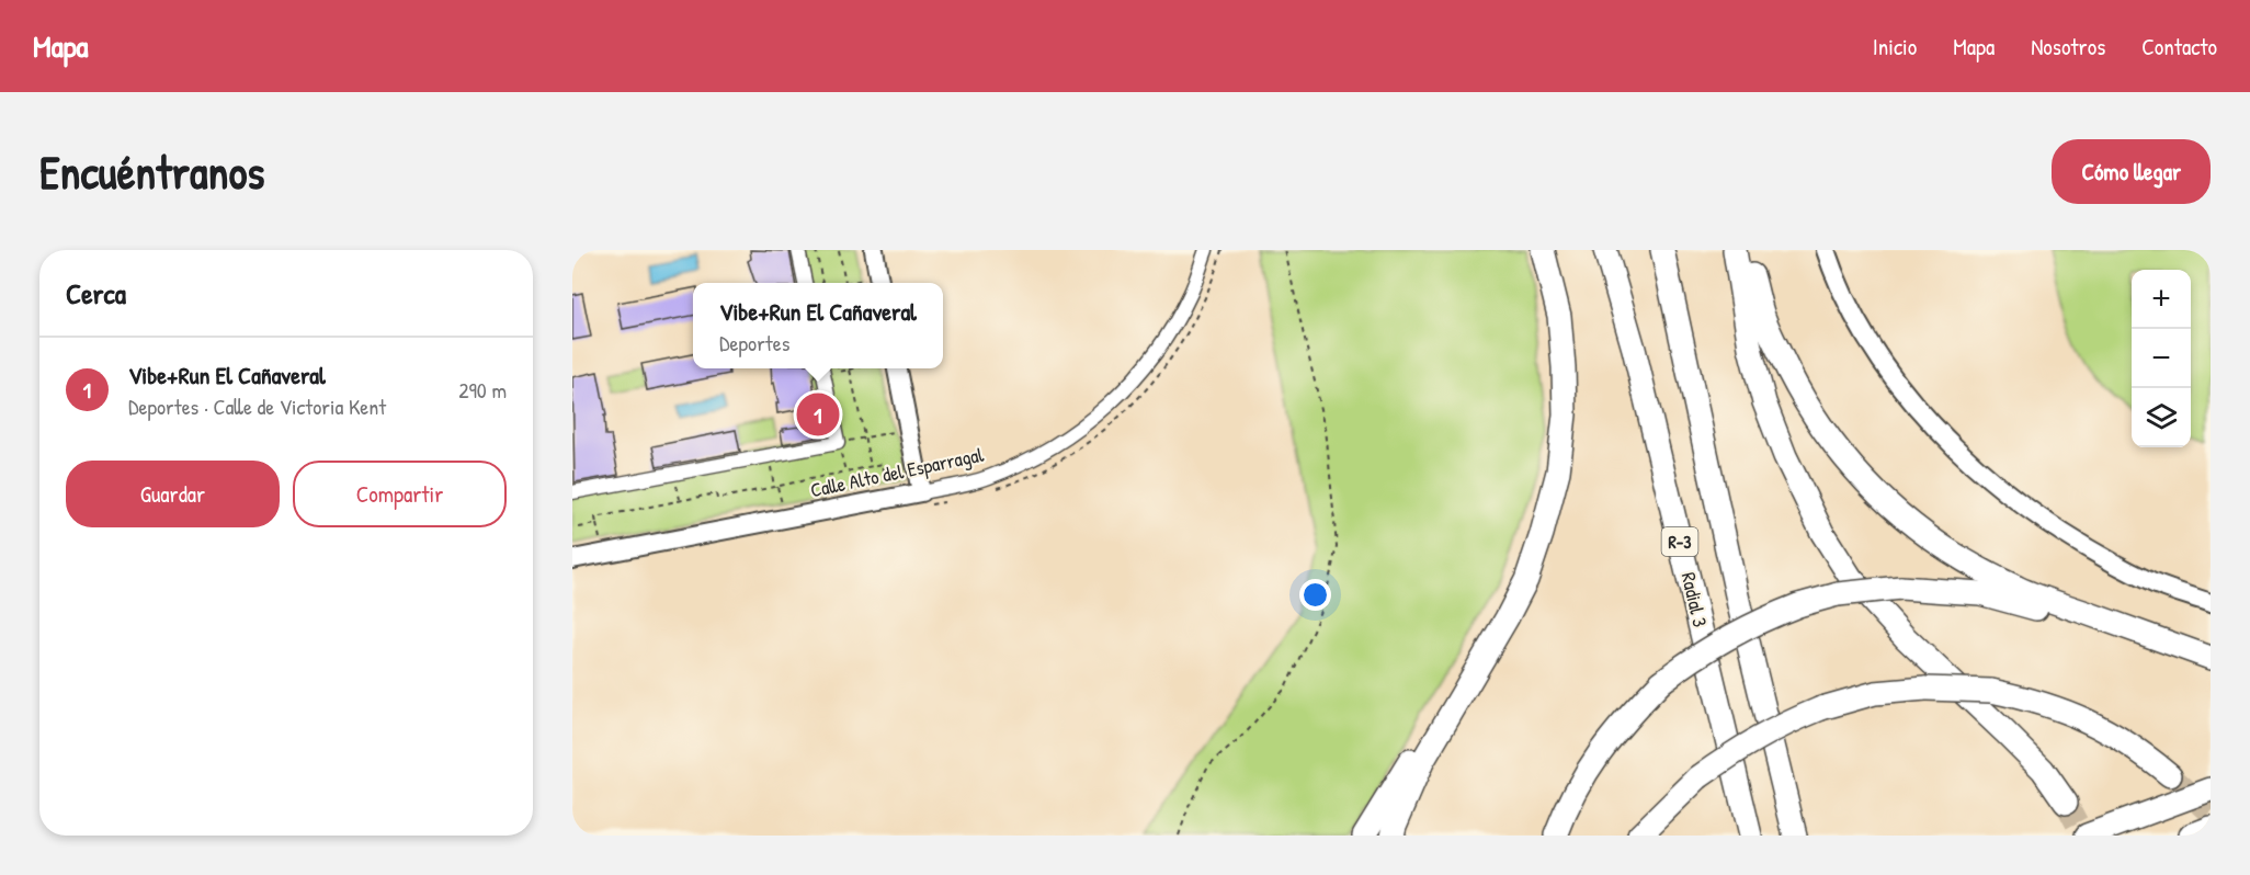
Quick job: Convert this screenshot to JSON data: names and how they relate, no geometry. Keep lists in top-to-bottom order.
{
  "streets": {
    "highway": ["R-3", "Radial 3"],
    "street": ["Calle Alto del Esparragal"]
  },
  "page": {
    "header": "Mapa",
    "nav": [
      "Inicio",
      "Mapa",
      "Nosotros",
      "Contacto"
    ],
    "buttons": [
      "Cómo llegar",
      ["Guardar", "Compartir"]
    ],
    "title": "Encuéntranos",
    "heading": "Cerca",
    "map_buttons": ["+", "−"],
    "popup": ["Vibe+Run El Cañaveral", "Deportes"],
    "list": [
      {
        "mark": "1",
        "name": "Vibe+Run El Cañaveral",
        "note": "Deportes · Calle de Victoria Kent",
        "value": "290 m"
      }
    ],
    "pins": "1"
  }
}
